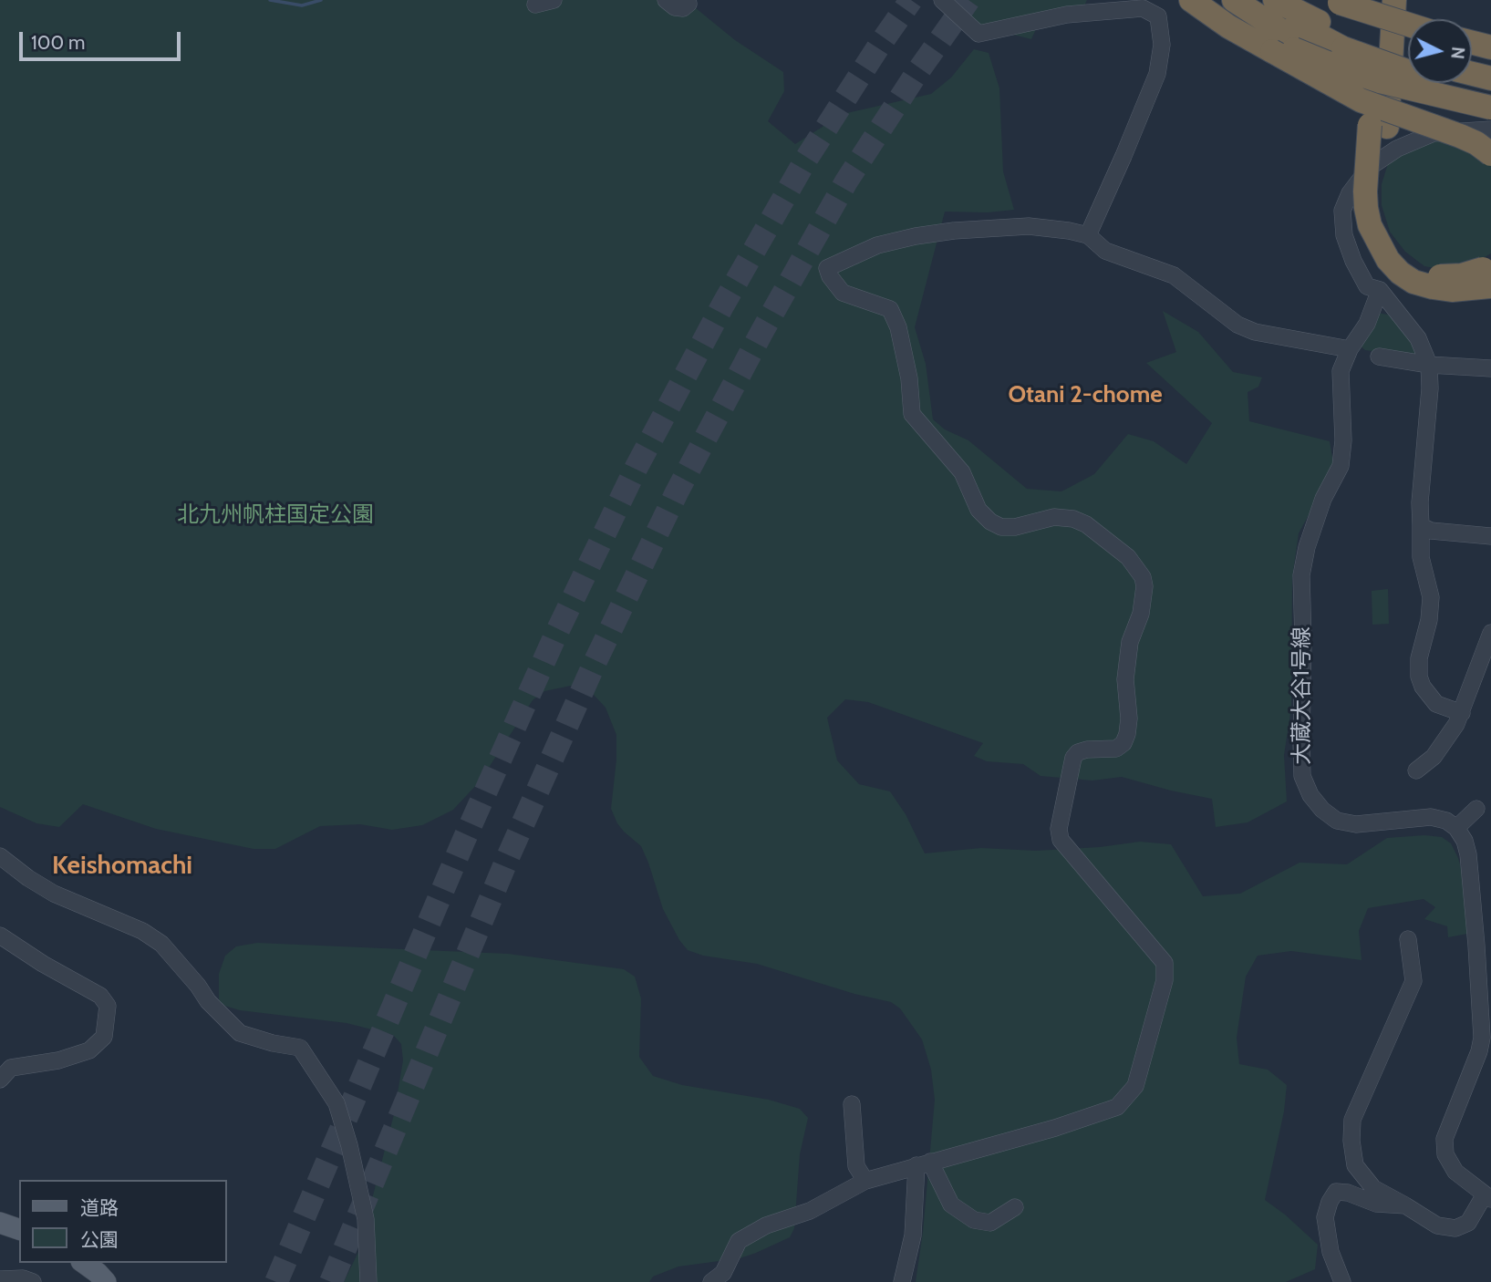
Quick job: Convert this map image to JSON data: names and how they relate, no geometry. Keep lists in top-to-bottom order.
{
  "streets": {
    "street": ["大蔵大谷1号線"]
  },
  "districts": ["Otani 2-chome", "Keishomachi"],
  "parks": ["北九州帆柱国定公園"],
  "legend": ["道路", "公園"],
  "scale_bar": "100 m",
  "north": "right"
}
